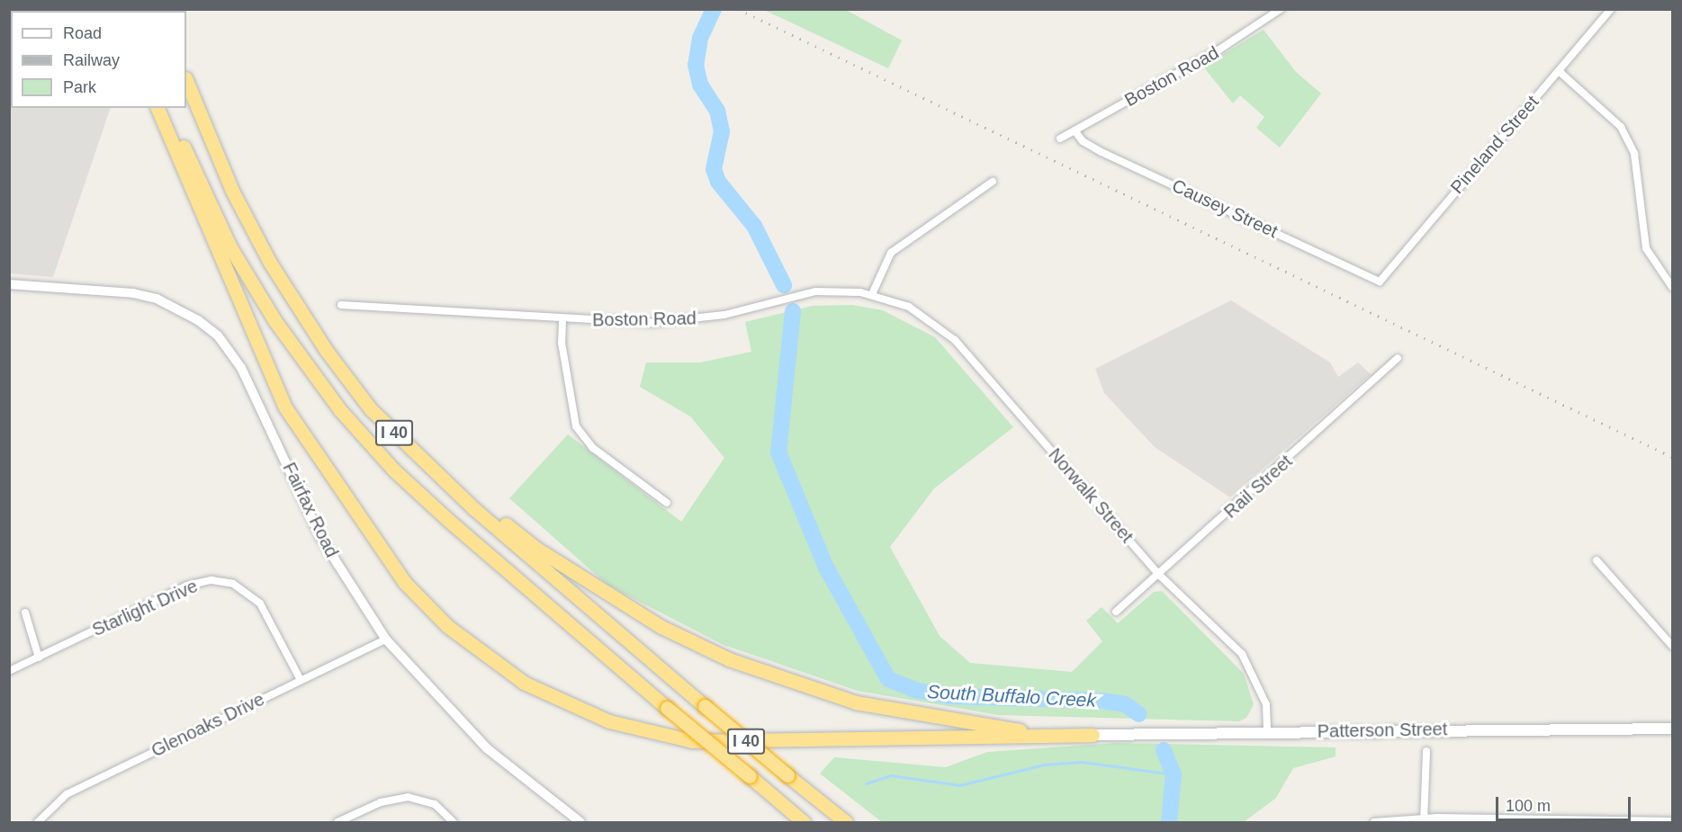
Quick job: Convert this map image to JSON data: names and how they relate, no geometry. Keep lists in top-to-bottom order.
{
  "streets": {
    "highway": ["I 40"],
    "main road": ["Patterson Street"],
    "street": [
      "Boston Road",
      "Pineland Street",
      "Causey Street",
      "Rail Street",
      "Norwalk Street",
      "Fairfax Road",
      "Starlight Drive",
      "Glenoaks Drive"
    ]
  },
  "crossings": [
    ["Boston Road", "Causey Street"],
    ["Boston Road", "Norwalk Street"],
    ["Pineland Street", "Causey Street"],
    ["Rail Street", "Norwalk Street"],
    ["Norwalk Street", "Patterson Street"],
    ["Fairfax Road", "Glenoaks Drive"],
    ["Starlight Drive", "Glenoaks Drive"]
  ],
  "water": ["South Buffalo Creek"],
  "legend": ["Road", "Railway", "Park"],
  "scale_bar": "100 m"
}
